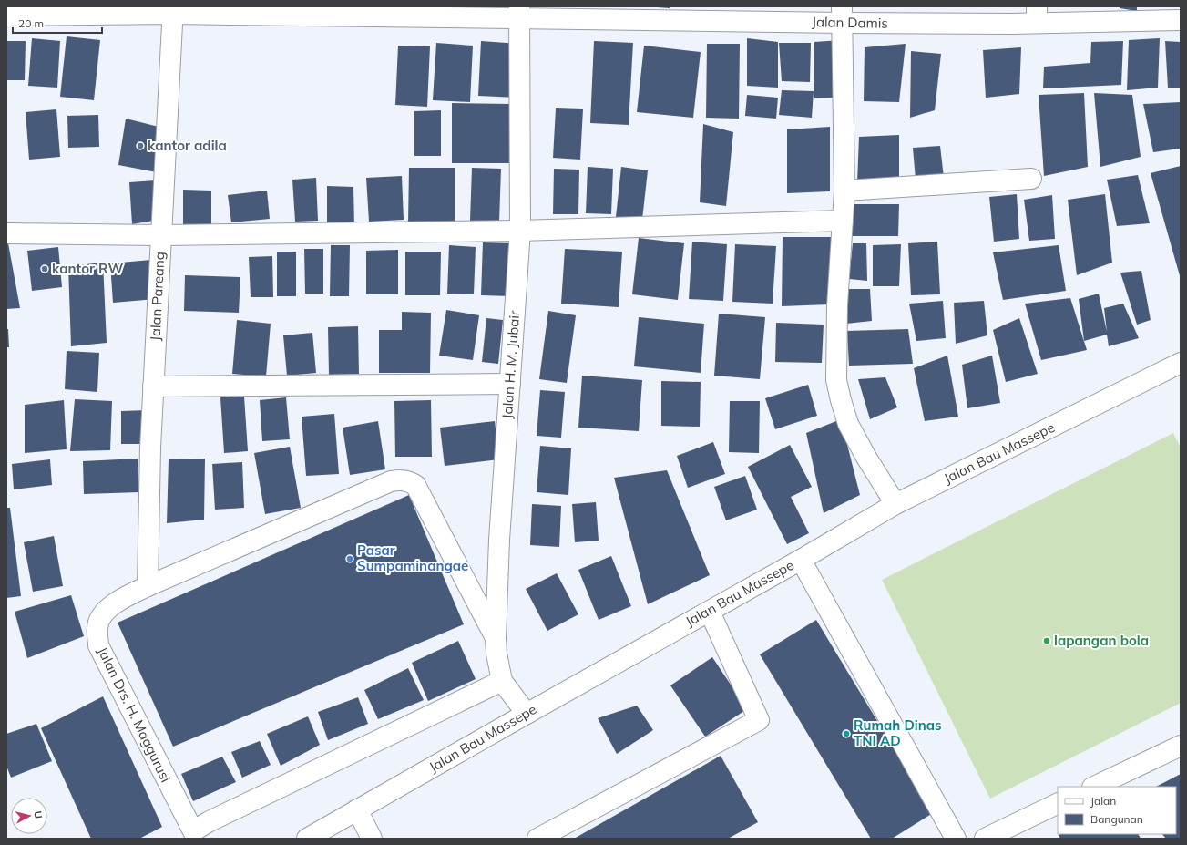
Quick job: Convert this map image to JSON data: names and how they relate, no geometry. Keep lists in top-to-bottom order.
{
  "streets": {
    "main road": [
      "Jalan Damis",
      "Jalan Pareang",
      "Jalan H. M. Jubair",
      "Jalan Bau Massepe",
      "Jalan Drs. H. Maggurusi"
    ]
  },
  "crossings": [
    ["Jalan Damis", "Jalan Pareang"],
    ["Jalan Damis", "Jalan H. M. Jubair"],
    ["Jalan Pareang", "Jalan Drs. H. Maggurusi"],
    ["Jalan H. M. Jubair", "Jalan Bau Massepe"],
    ["Jalan H. M. Jubair", "Jalan Drs. H. Maggurusi"]
  ],
  "places": [
    "kantor adila",
    "kantor RW",
    "Pasar Sumpaminangae",
    "lapangan bola",
    "Rumah Dinas TNI AD"
  ],
  "legend": ["Jalan", "Bangunan"],
  "scale_bar": "20 m",
  "north": "right"
}
